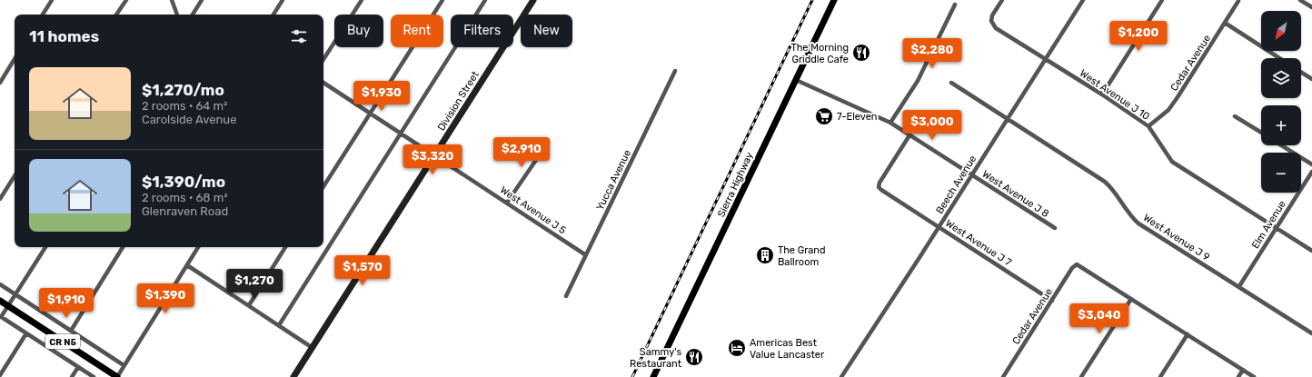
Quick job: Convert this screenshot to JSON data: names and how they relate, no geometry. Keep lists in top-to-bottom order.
{
  "streets": {
    "main road": ["Division Street", "Sierra Highway", "CR N5"],
    "street": [
      "Cedar Avenue",
      "West Avenue J 10",
      "Yucca Avenue",
      "Beech Avenue",
      "West Avenue J 8",
      "West Avenue J 5",
      "Elm Avenue",
      "West Avenue J 9",
      "West Avenue J 7"
    ]
  },
  "crossings": [
    ["Cedar Avenue", "West Avenue J 10"],
    ["Cedar Avenue", "West Avenue J 7"],
    ["West Avenue J 10", "Beech Avenue"],
    ["West Avenue J 10", "Elm Avenue"],
    ["Division Street", "West Avenue J 5"],
    ["Yucca Avenue", "West Avenue J 5"],
    ["Sierra Highway", "West Avenue J 8"],
    ["Beech Avenue", "West Avenue J 8"],
    ["Beech Avenue", "West Avenue J 9"],
    ["Beech Avenue", "West Avenue J 7"],
    ["West Avenue J 8", "West Avenue J 7"],
    ["Elm Avenue", "West Avenue J 9"]
  ],
  "places": {
    "restaurant": ["The Morning Griddle Cafe", "Sammy's Restaurant"],
    "supermarket": ["7-Eleven"],
    "building": ["The Grand Ballroom"],
    "hotel": ["Americas Best Value Lancaster"]
  },
  "north": "bottom left",
  "page": {
    "map_buttons": ["+", "−"],
    "chip": [
      "Buy",
      "Rent",
      "Filters",
      "New"
    ],
    "heading": "11 homes",
    "price": [
      "$1,200",
      "$2,280",
      "$1,930",
      "$3,000",
      "$2,910",
      "$3,320",
      "$1,570",
      "$1,270",
      "$1,390",
      "$1,910",
      "$3,040"
    ],
    "list": [
      {
        "name": "$1,270/mo",
        "note": "2 rooms · 64 m² · Carolside Avenue"
      },
      {
        "name": "$1,390/mo",
        "note": "2 rooms · 68 m² · Glenraven Road"
      }
    ]
  }
}
